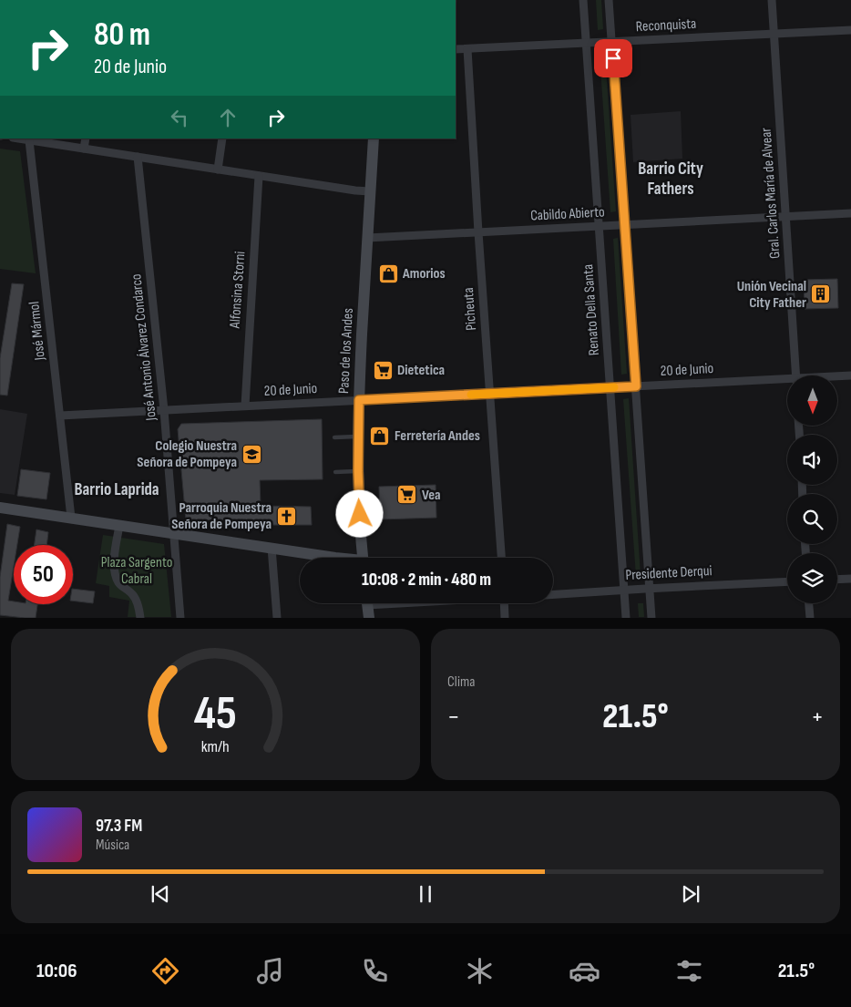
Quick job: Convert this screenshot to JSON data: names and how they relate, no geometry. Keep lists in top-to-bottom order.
{
  "streets": {
    "main road": ["Paso de los Andes"],
    "street": [
      "Reconquista",
      "Gral. Carlos María de Alvear",
      "Cabildo Abierto",
      "Alfonsina Storni",
      "Picheuta",
      "Renato Della Santa",
      "José Mármol",
      "José Antonio Álvarez Condarco",
      "20 de Junio",
      "Presidente Derqui"
    ]
  },
  "crossings": [
    ["Reconquista", "Gral. Carlos María de Alvear"],
    ["Reconquista", "Picheuta"],
    ["Reconquista", "Renato Della Santa"],
    ["Gral. Carlos María de Alvear", "Cabildo Abierto"],
    ["Cabildo Abierto", "Picheuta"],
    ["Cabildo Abierto", "Renato Della Santa"],
    ["Cabildo Abierto", "Paso de los Andes"],
    ["Alfonsina Storni", "20 de Junio"],
    ["Picheuta", "20 de Junio"],
    ["Renato Della Santa", "20 de Junio"],
    ["Renato Della Santa", "Presidente Derqui"],
    ["José Mármol", "20 de Junio"],
    ["José Antonio Álvarez Condarco", "20 de Junio"],
    ["Paso de los Andes", "20 de Junio"]
  ],
  "districts": ["Barrio City Fathers", "Barrio Laprida"],
  "parks": ["Plaza Sargento Cabral"],
  "places": {
    "shop": ["Amorios", "Ferretería Andes"],
    "building": ["Unión Vecinal City Father"],
    "supermarket": ["Dietetica", "Vea"],
    "school or university": ["Colegio Nuestra Señora de Pompeya"],
    "church": ["Parroquia Nuestra Señora de Pompeya"]
  },
  "north": "bottom",
  "page": {
    "turn": ["80 m", "20 de Junio"],
    "limit": "50",
    "trip": "10:08 · 2 min · 480 m",
    "tile": "Clima",
    "heat": ["−", "21.5°", "+"],
    "song": ["97.3 FM", "Música"],
    "tabs": ["10:06", "21.5°"],
    "gauge": ["45", "km/h"]
  }
}
